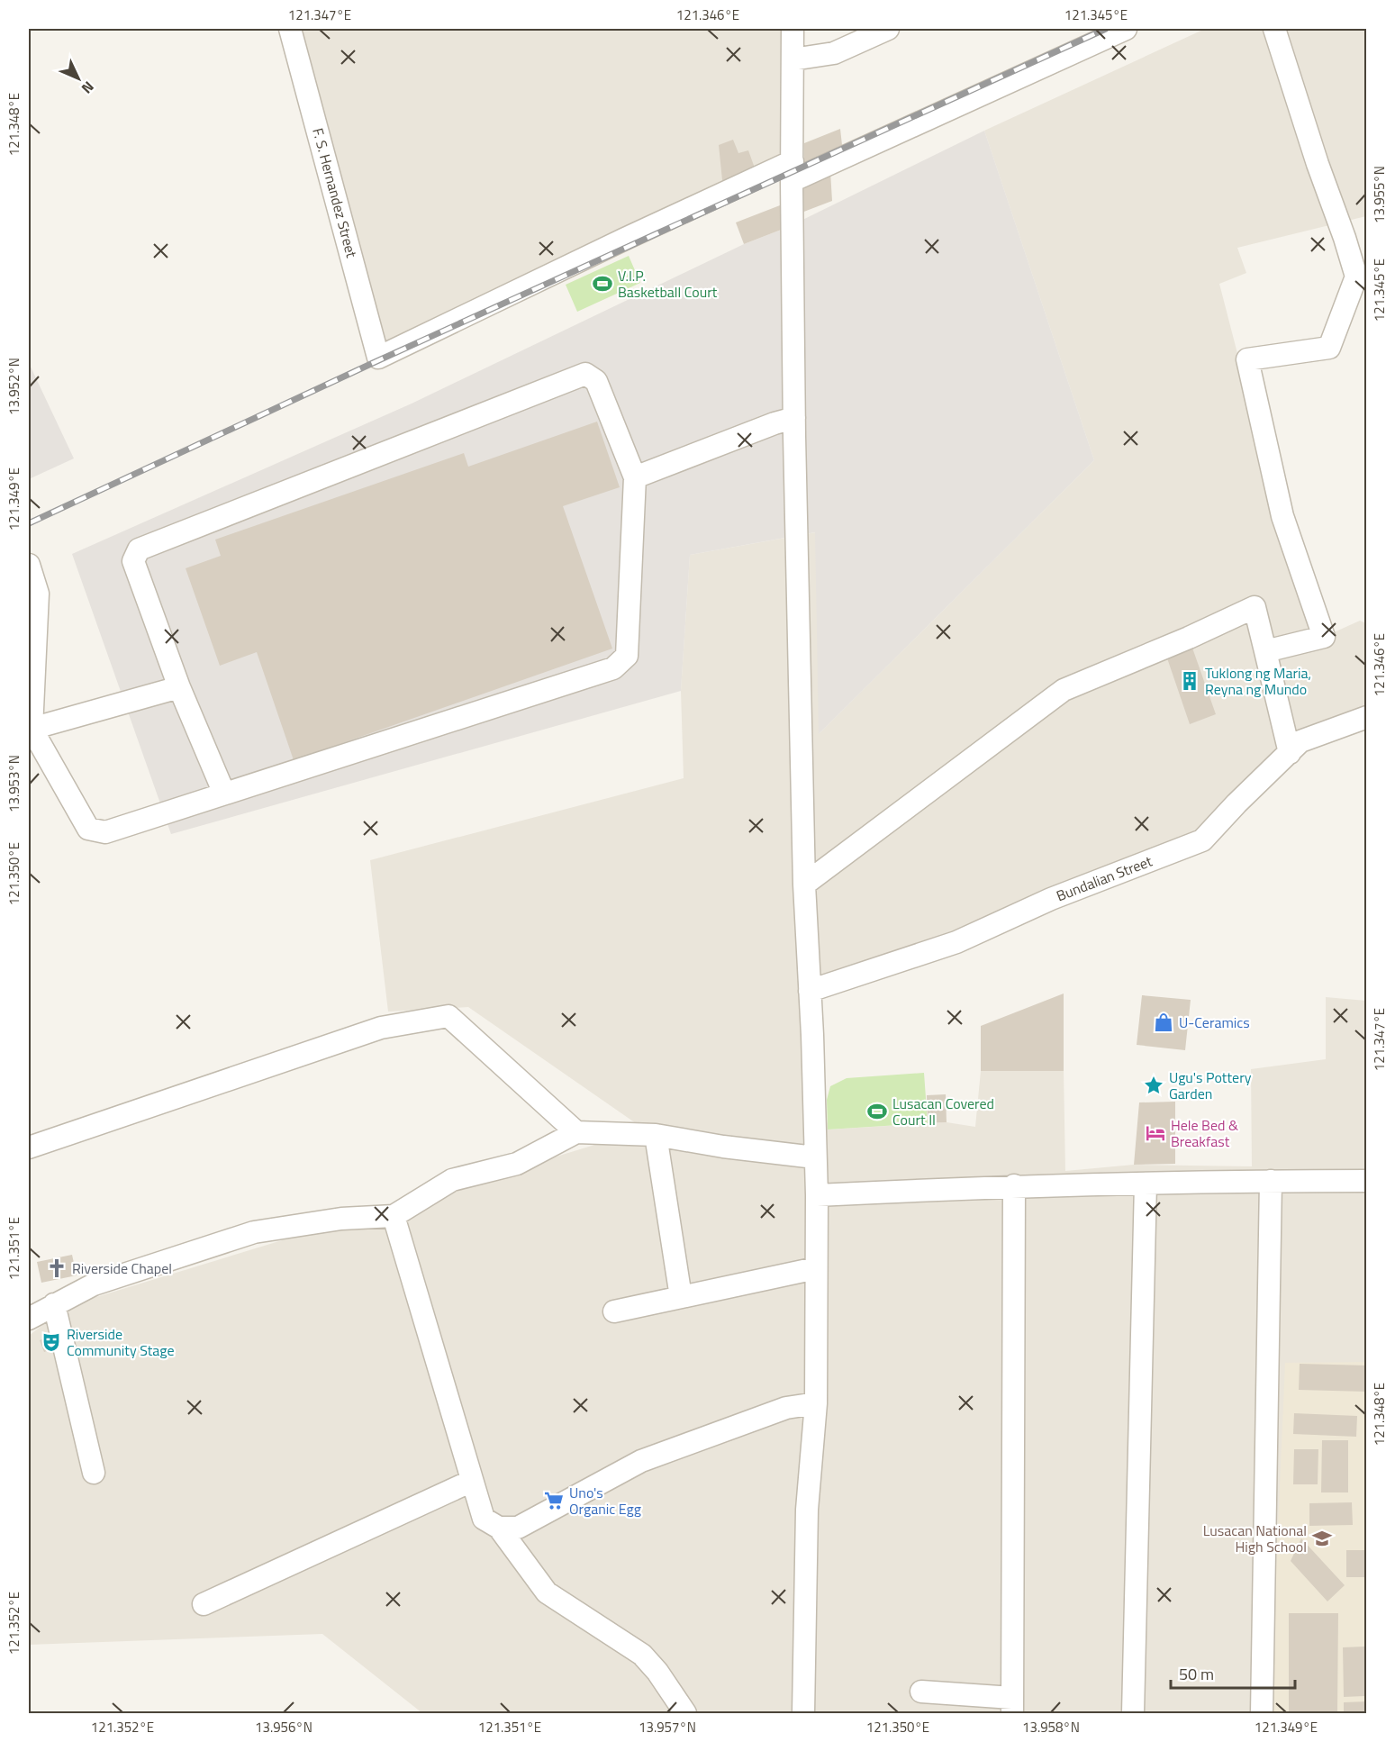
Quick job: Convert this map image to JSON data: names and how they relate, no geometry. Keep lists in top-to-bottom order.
{
  "streets": {
    "street": ["F. S. Hernandez Street", "Bundalian Street"]
  },
  "places": {
    "sports": ["V.I.P. Basketball Court", "Lusacan Covered Court II"],
    "building": ["Tuklong ng Maria, Reyna ng Mundo"],
    "shop": ["U-Ceramics"],
    "place": ["Ugu's Pottery Garden"],
    "hotel": ["Hele Bed & Breakfast"],
    "church": ["Riverside Chapel"],
    "theatre": ["Riverside Community Stage"],
    "supermarket": ["Uno's Organic Egg"],
    "school or university": ["Lusacan National High School"]
  },
  "scale_bar": "50 m",
  "north": "bottom right",
  "coordinates": [
    "121.347°E",
    "121.346°E",
    "121.345°E",
    "121.348°E",
    "13.955°N",
    "13.952°N",
    "121.349°E",
    "13.953°N",
    "121.350°E",
    "121.351°E",
    "121.352°E",
    "13.956°N",
    "13.957°N",
    "13.958°N"
  ]
}
